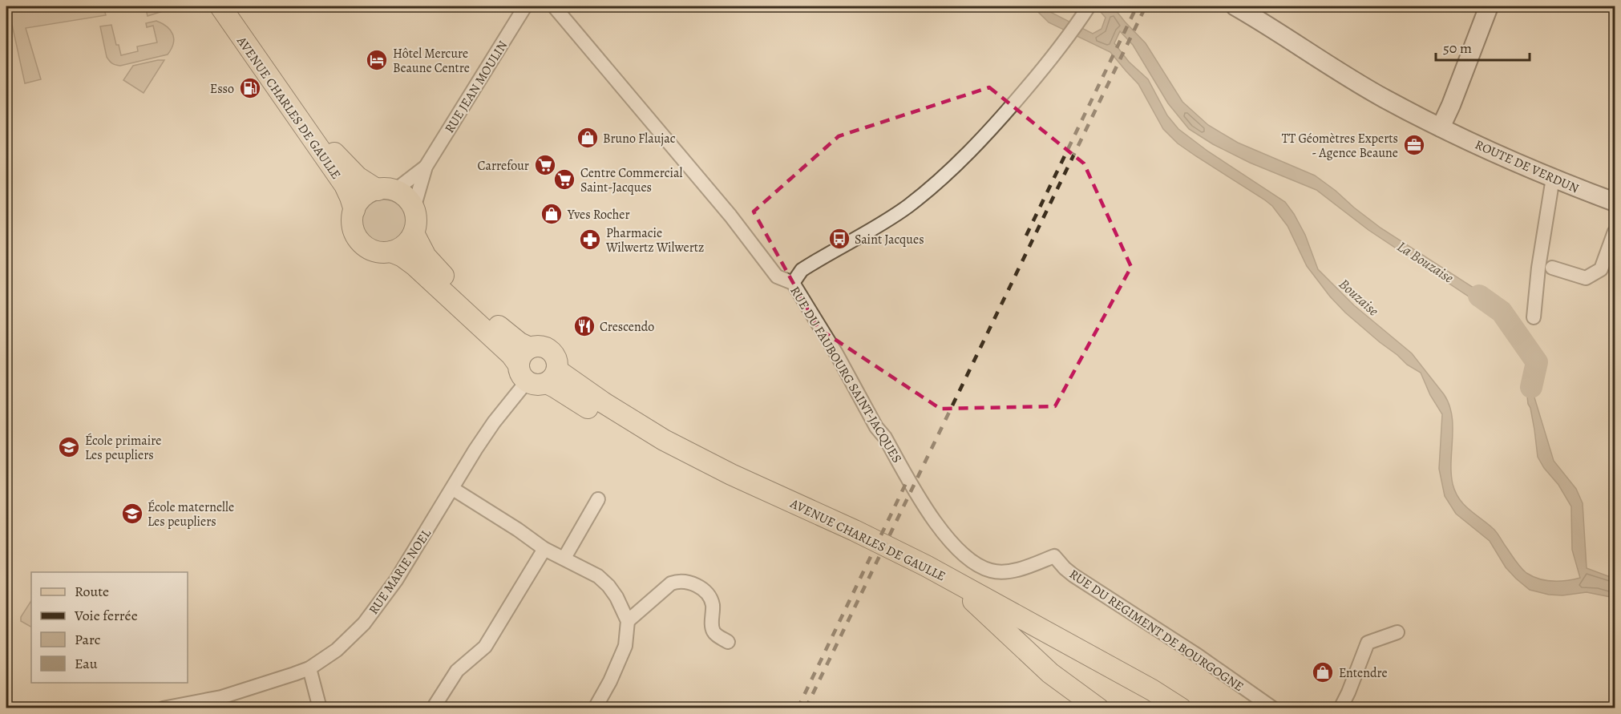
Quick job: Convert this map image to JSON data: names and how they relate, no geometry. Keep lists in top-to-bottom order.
{
  "streets": {
    "main road": ["AVENUE CHARLES DE GAULLE", "ROUTE DE VERDUN"],
    "street": [
      "RUE JEAN MOULIN",
      "RUE DU FAUBOURG SAINT-JACQUES",
      "RUE MARIE NOEL",
      "RUE DU REGIMENT DE BOURGOGNE"
    ]
  },
  "crossings": [
    ["RUE JEAN MOULIN", "AVENUE CHARLES DE GAULLE"],
    ["AVENUE CHARLES DE GAULLE", "RUE MARIE NOEL"],
    ["RUE DU FAUBOURG SAINT-JACQUES", "RUE DU REGIMENT DE BOURGOGNE"]
  ],
  "water": ["La Bouzaise", "Bouzaise"],
  "places": {
    "hotel": ["Hôtel Mercure Beaune Centre"],
    "fuel station": ["Esso"],
    "shop": ["Bruno Flaujac", "Yves Rocher", "Entendre"],
    "office": ["TT Géomètres Experts - Agence Beaune"],
    "supermarket": ["Carrefour", "Centre Commercial Saint-Jacques"],
    "bus stop": ["Saint Jacques"],
    "pharmacy": ["Pharmacie Wilwertz Wilwertz"],
    "restaurant": ["Crescendo"],
    "school or university": ["École primaire Les peupliers", "École maternelle Les peupliers"]
  },
  "legend": [
    "Route",
    "Voie ferrée",
    "Parc",
    "Eau"
  ],
  "scale_bar": "50 m"
}
